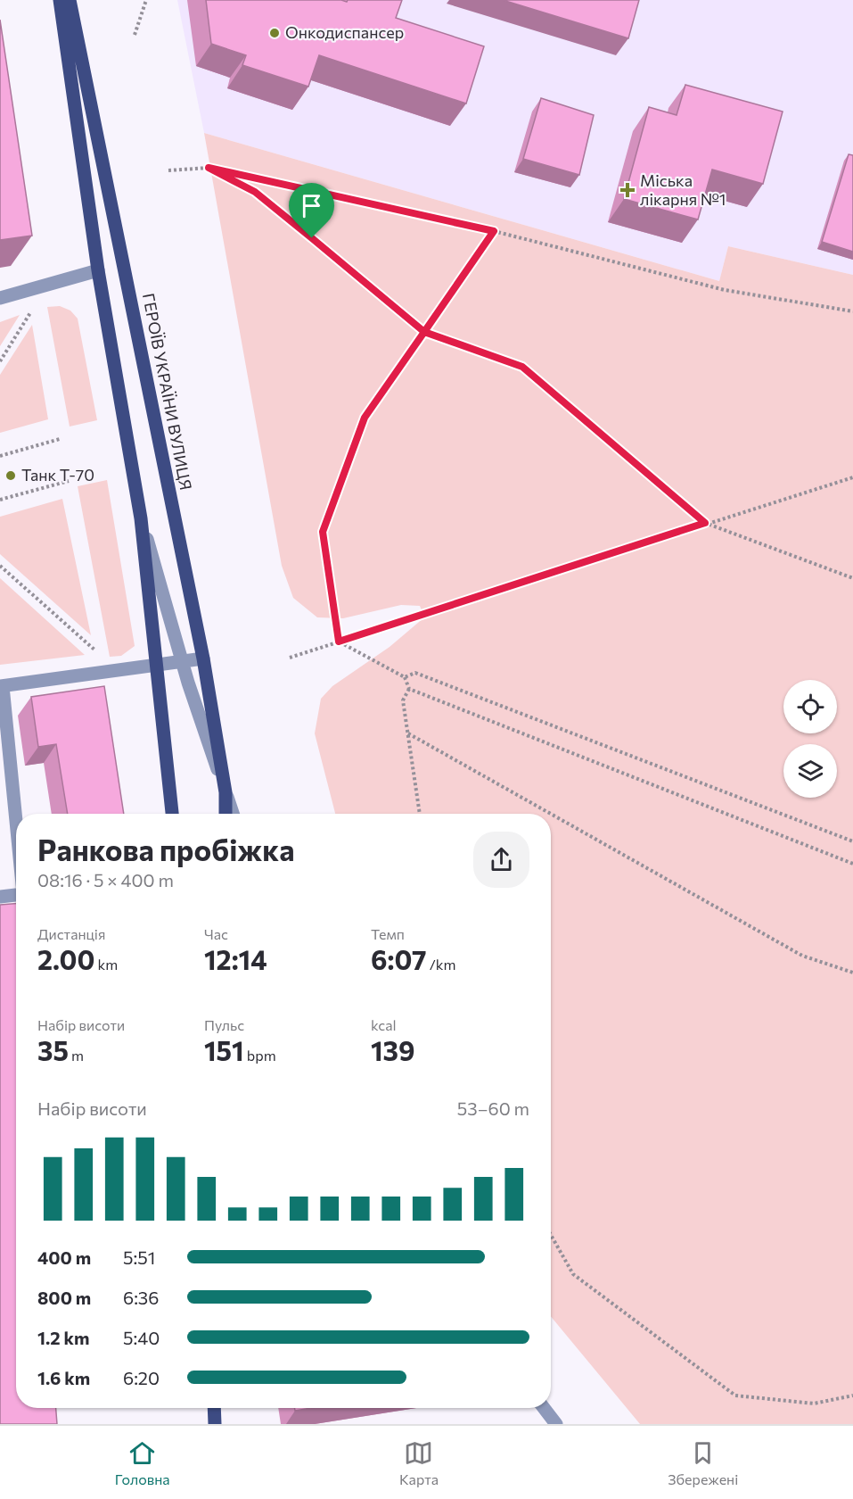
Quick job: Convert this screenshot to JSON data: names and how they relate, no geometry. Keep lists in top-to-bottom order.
{
  "streets": {
    "main road": ["ГЕРОЇВ УКРАЇНИ ВУЛИЦЯ"]
  },
  "places": {
    "other": ["Онкодиспансер", "Танк Т-70"],
    "health": ["Міська лікарня №1"]
  },
  "page": {
    "heading": ["Ранкова пробіжка", "08:16 · 5 × 400 m"],
    "stats": [
      ["Дистанція", "2.00 km"],
      ["Час", "12:14"],
      ["Темп", "6:07 /km"],
      ["Набір висоти", "35 m"],
      ["Пульс", "151 bpm"],
      ["kcal", "139"]
    ],
    "chart": ["Набір висоти", "53–60 m"],
    "list": [
      {
        "name": "400 m",
        "note": "5:51"
      },
      {
        "name": "800 m",
        "note": "6:36"
      },
      {
        "name": "1.2 km",
        "note": "5:40"
      },
      {
        "name": "1.6 km",
        "note": "6:20"
      }
    ],
    "tabs": ["Головна", "Карта", "Збережені"]
  }
}
